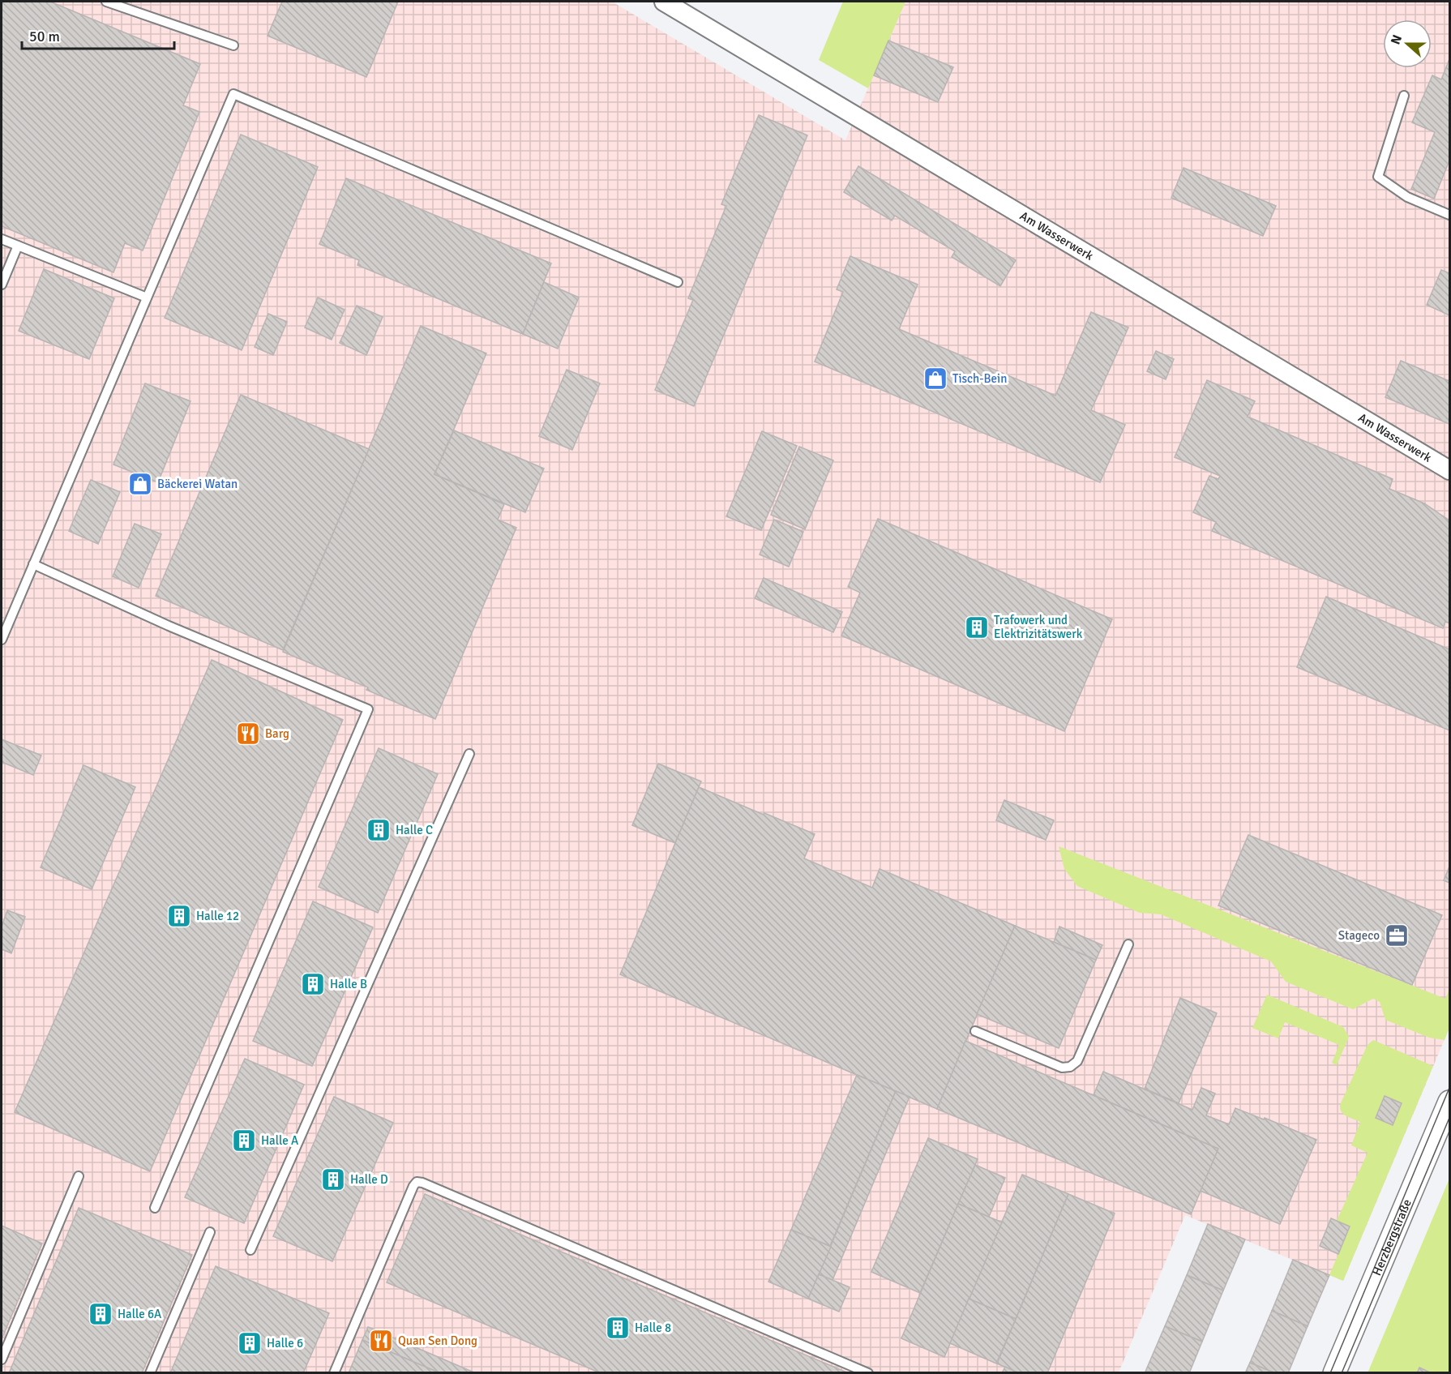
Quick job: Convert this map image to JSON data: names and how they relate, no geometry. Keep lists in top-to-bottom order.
{
  "streets": {
    "street": ["Am Wasserwerk", "Herzbergstraße"]
  },
  "places": {
    "shop": ["Tisch-Bein", "Bäckerei Watan"],
    "building": [
      "Trafowerk und Elektrizitätswerk",
      "Halle C",
      "Halle 12",
      "Halle B",
      "Halle A",
      "Halle D",
      "Halle 6A",
      "Halle 8",
      "Halle 6"
    ],
    "restaurant": ["Barg", "Quan Sen Dong"],
    "office": ["Stageco"]
  },
  "scale_bar": "50 m",
  "north": "left"
}
